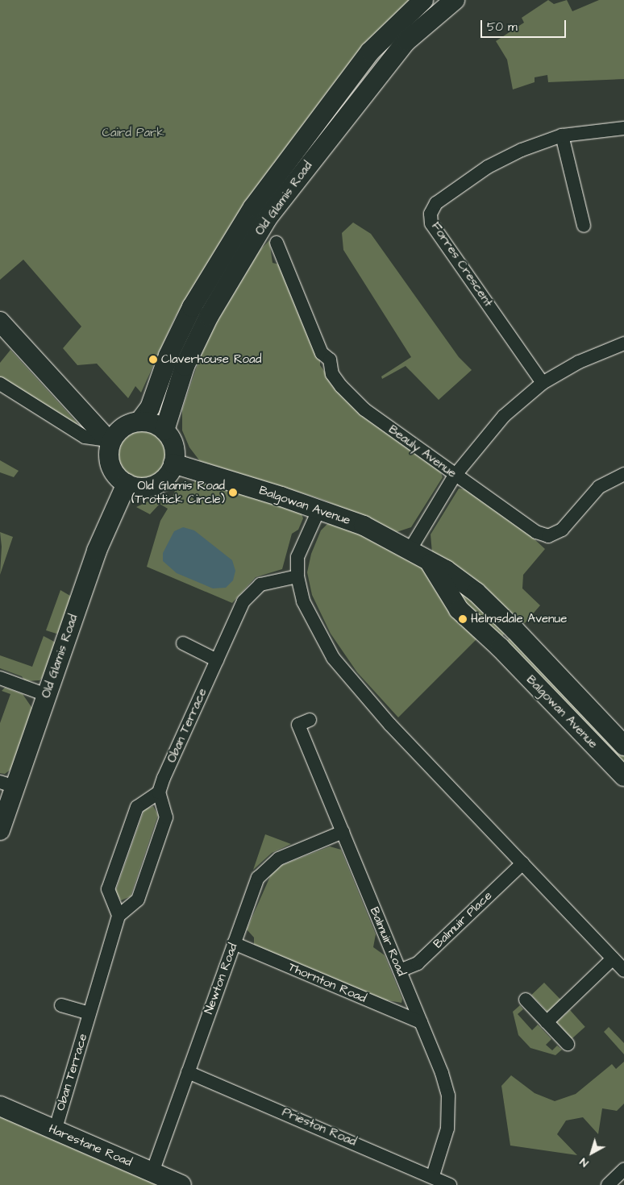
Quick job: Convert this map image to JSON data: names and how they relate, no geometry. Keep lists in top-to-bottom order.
{
  "streets": {
    "street": [
      "Old Glamis Road",
      "Forres Crescent",
      "Beauly Avenue",
      "Balgowan Avenue",
      "Oban Terrace",
      "Balmuir Place",
      "Balmuir Road",
      "Newton Road",
      "Thornton Road",
      "Prieston Road",
      "Harestane Road"
    ]
  },
  "crossings": [
    ["Old Glamis Road", "Balgowan Avenue"],
    ["Oban Terrace", "Harestane Road"],
    ["Balmuir Place", "Balmuir Road"],
    ["Balmuir Road", "Newton Road"],
    ["Balmuir Road", "Thornton Road"],
    ["Balmuir Road", "Prieston Road"],
    ["Newton Road", "Thornton Road"],
    ["Newton Road", "Prieston Road"],
    ["Newton Road", "Harestane Road"]
  ],
  "parks": ["Caird Park"],
  "places": ["Claverhouse Road", "Old Glamis Road (Trottick Circle)", "Helmsdale Avenue"],
  "scale_bar": "50 m",
  "north": "bottom left"
}
